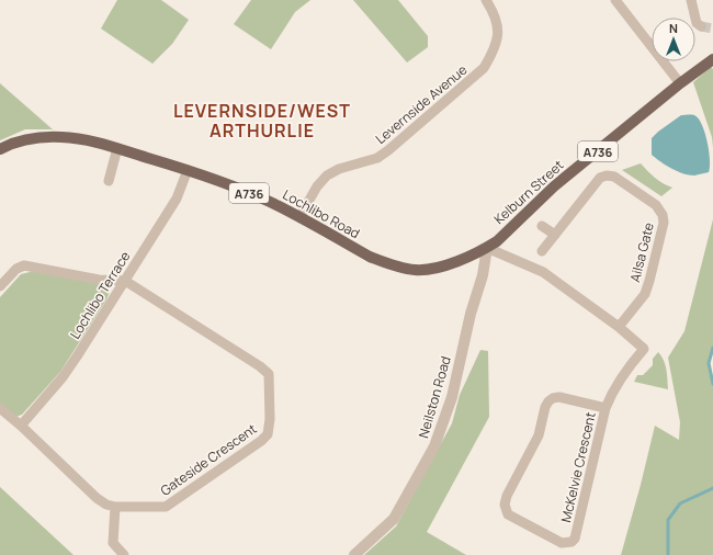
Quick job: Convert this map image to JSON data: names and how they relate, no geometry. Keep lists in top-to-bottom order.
{
  "streets": {
    "main road": ["A736", "Kelburn Street", "Lochlibo Road"],
    "street": [
      "Levernside Avenue",
      "Ailsa Gate",
      "Lochlibo Terrace",
      "Neilston Road",
      "Gateside Crescent",
      "McKelvie Crescent"
    ]
  },
  "crossings": [
    ["Levernside Avenue", "Lochlibo Road"],
    ["Kelburn Street", "Lochlibo Road"],
    ["Kelburn Street", "Neilston Road"],
    ["Kelburn Street", "McKelvie Crescent"],
    ["Lochlibo Road", "Lochlibo Terrace"],
    ["Lochlibo Road", "Neilston Road"],
    ["Lochlibo Road", "McKelvie Crescent"],
    ["Ailsa Gate", "McKelvie Crescent"],
    ["Lochlibo Terrace", "Gateside Crescent"],
    ["Neilston Road", "McKelvie Crescent"]
  ],
  "districts": ["LEVERNSIDE/WEST ARTHURLIE"],
  "north": "top"
}
